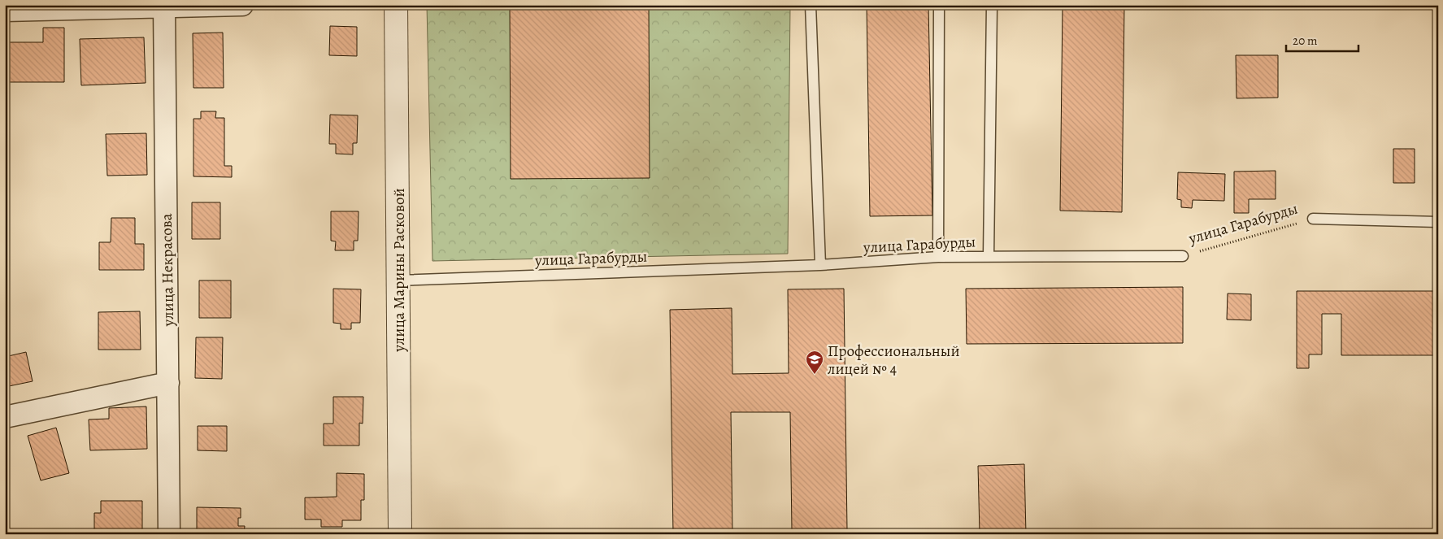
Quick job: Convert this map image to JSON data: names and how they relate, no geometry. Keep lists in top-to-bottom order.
{
  "streets": {
    "street": ["улица Некрасова", "улица Марины Расковой"],
    "lane": ["улица Гарабурды"]
  },
  "crossings": [
    ["улица Гарабурды", "улица Марины Расковой"]
  ],
  "places": {
    "school or university": ["Профессиональный лицей № 4"]
  },
  "scale_bar": "20 m"
}
